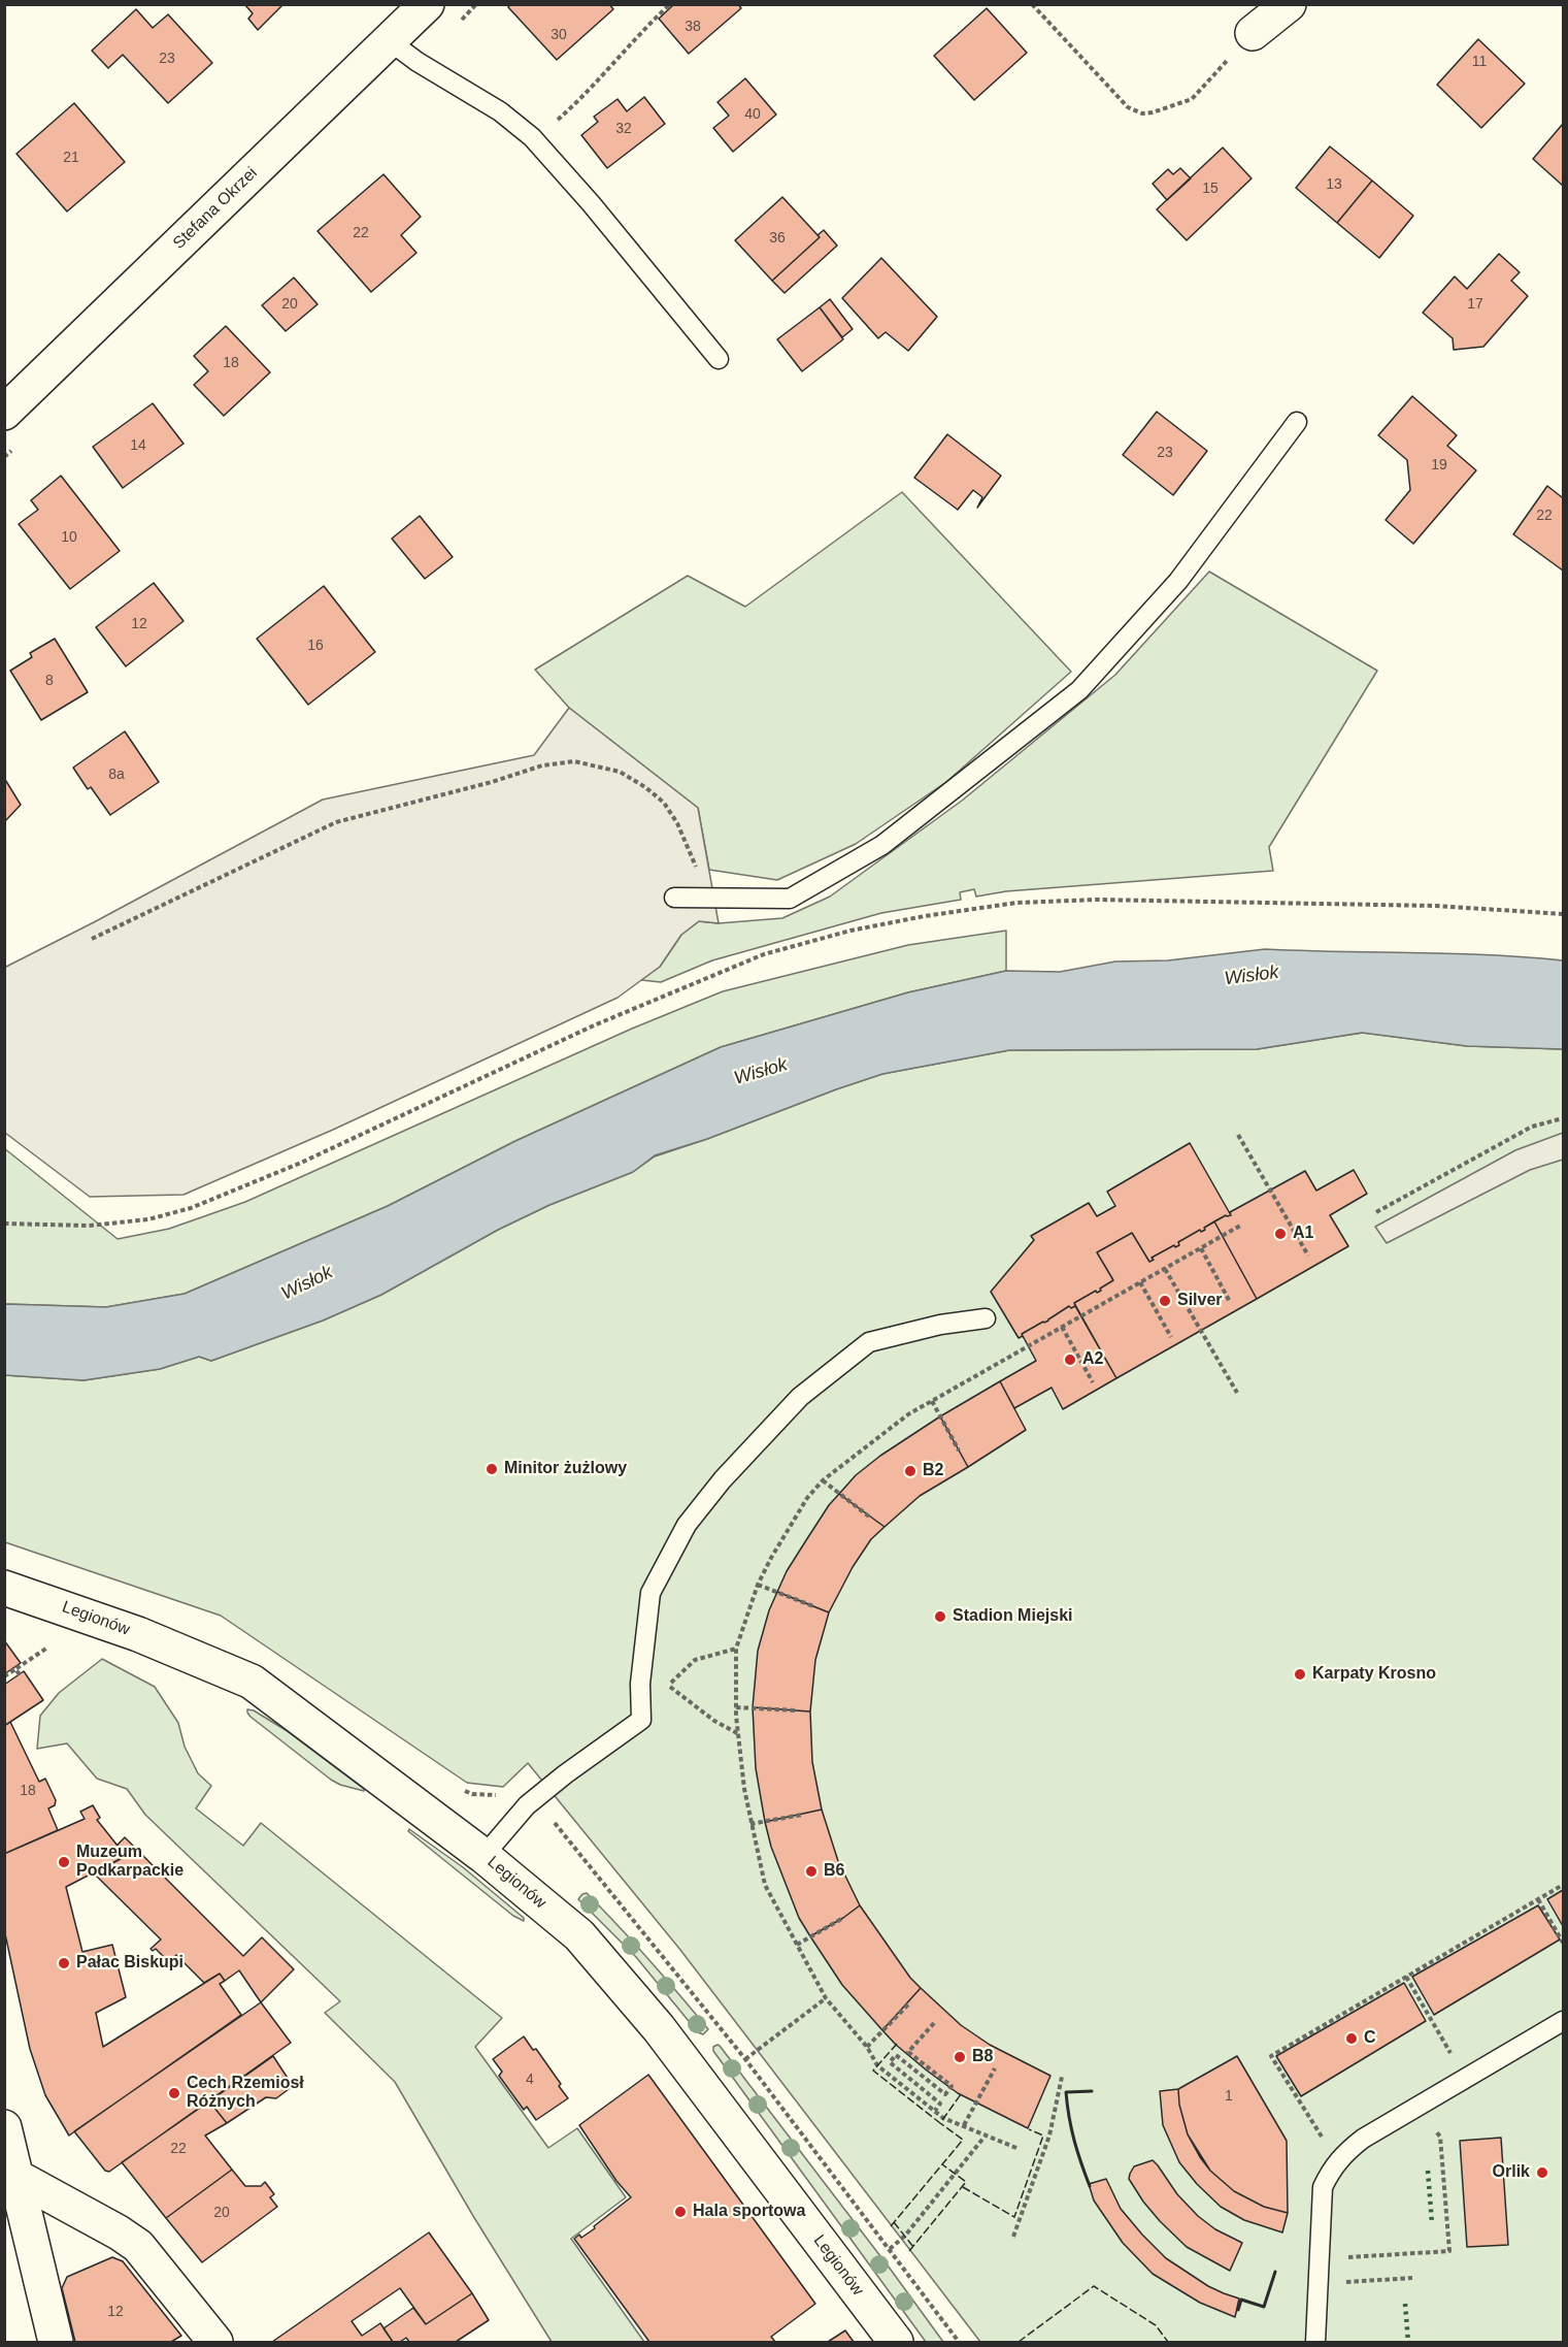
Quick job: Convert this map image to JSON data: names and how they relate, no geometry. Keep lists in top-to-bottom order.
{
  "streets": {
    "main road": ["Stefana Okrzei", "Legionów"]
  },
  "water": ["Wisłok"],
  "places": [
    "A1",
    "Silver",
    "A2",
    "Minitor żużlowy",
    "B2",
    "Stadion Miejski",
    "Karpaty Krosno",
    "Muzeum Podkarpackie",
    "B6",
    "Pałac Biskupi",
    "C",
    "B8",
    "Cech Rzemiosł Różnych",
    "Orlik",
    "Hala sportowa"
  ],
  "house_numbers": [
    "38",
    "30",
    "23",
    "11",
    "40",
    "32",
    "21",
    "13",
    "15",
    "22",
    "36",
    "20",
    "17",
    "18",
    "14",
    "23",
    "19",
    "22",
    "10",
    "12",
    "16",
    "8",
    "8a",
    "18",
    "4",
    "1",
    "22",
    "20",
    "12"
  ]
}
